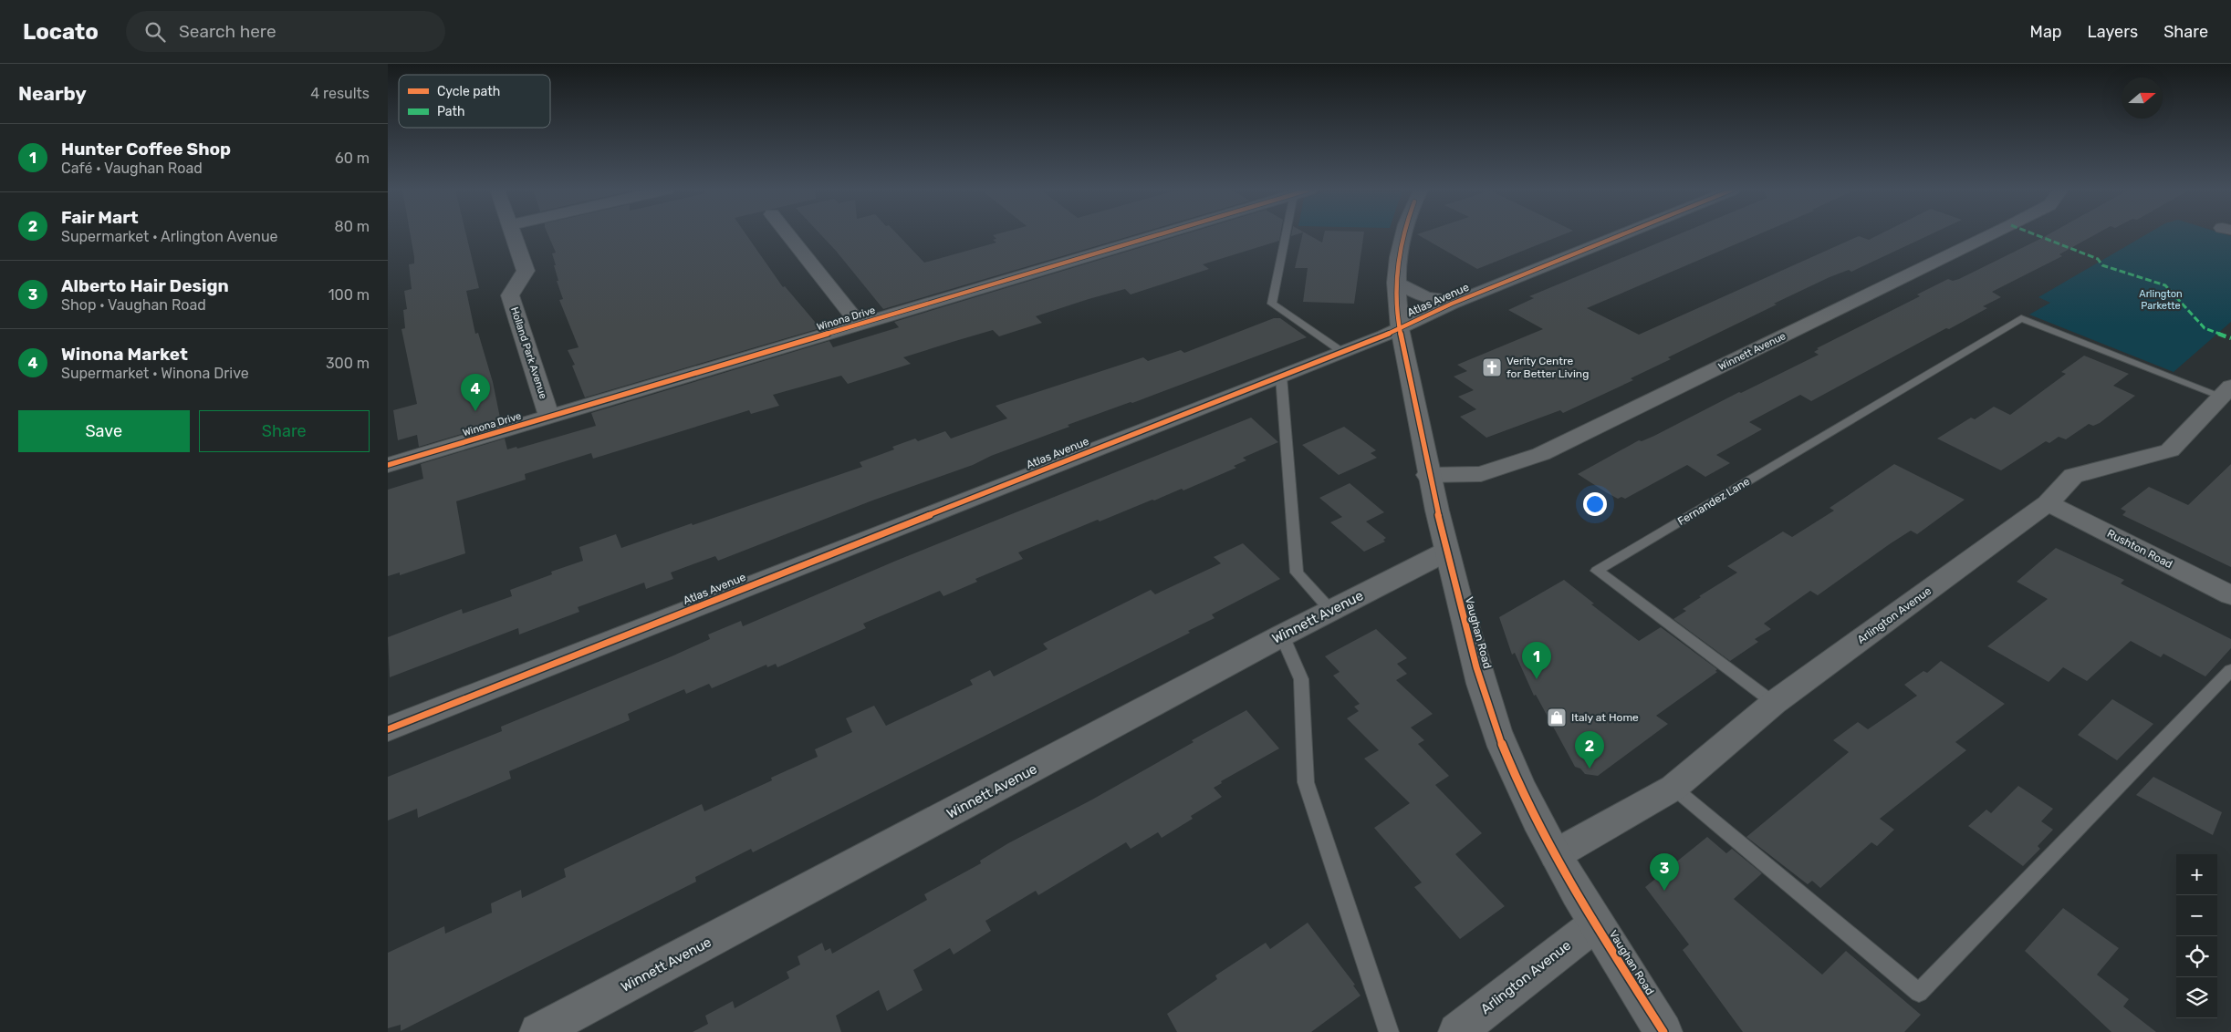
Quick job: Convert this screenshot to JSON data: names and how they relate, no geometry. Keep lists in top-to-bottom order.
{
  "streets": {
    "street": [
      "Atlas Avenue",
      "Winona Drive",
      "Winnett Avenue",
      "Holland Park Avenue",
      "Rushton Road",
      "Arlington Avenue",
      "Vaughan Road"
    ],
    "lane": ["Fernandez Lane"]
  },
  "crossings": [
    ["Atlas Avenue", "Vaughan Road"],
    ["Winona Drive", "Holland Park Avenue"],
    ["Winnett Avenue", "Vaughan Road"],
    ["Fernandez Lane", "Arlington Avenue"],
    ["Rushton Road", "Arlington Avenue"],
    ["Arlington Avenue", "Vaughan Road"]
  ],
  "parks": ["Arlington Parkette"],
  "places": {
    "church": ["Verity Centre for Better Living"],
    "shop": ["Italy at Home"]
  },
  "legend": ["Cycle path", "Path"],
  "north": "right",
  "page": {
    "header": "Locato",
    "search": "Search here",
    "nav": ["Map", "Layers", "Share"],
    "heading": ["Nearby", "4 results"],
    "list": [
      {
        "mark": "1",
        "name": "Hunter Coffee Shop",
        "note": "Café · Vaughan Road",
        "value": "60 m"
      },
      {
        "mark": "2",
        "name": "Fair Mart",
        "note": "Supermarket · Arlington Avenue",
        "value": "80 m"
      },
      {
        "mark": "3",
        "name": "Alberto Hair Design",
        "note": "Shop · Vaughan Road",
        "value": "100 m"
      },
      {
        "mark": "4",
        "name": "Winona Market",
        "note": "Supermarket · Winona Drive",
        "value": "300 m"
      }
    ],
    "pins": [
      "4",
      "1",
      "2",
      "3"
    ],
    "buttons": ["Save", "Share"],
    "map_buttons": ["+", "−"]
  }
}
